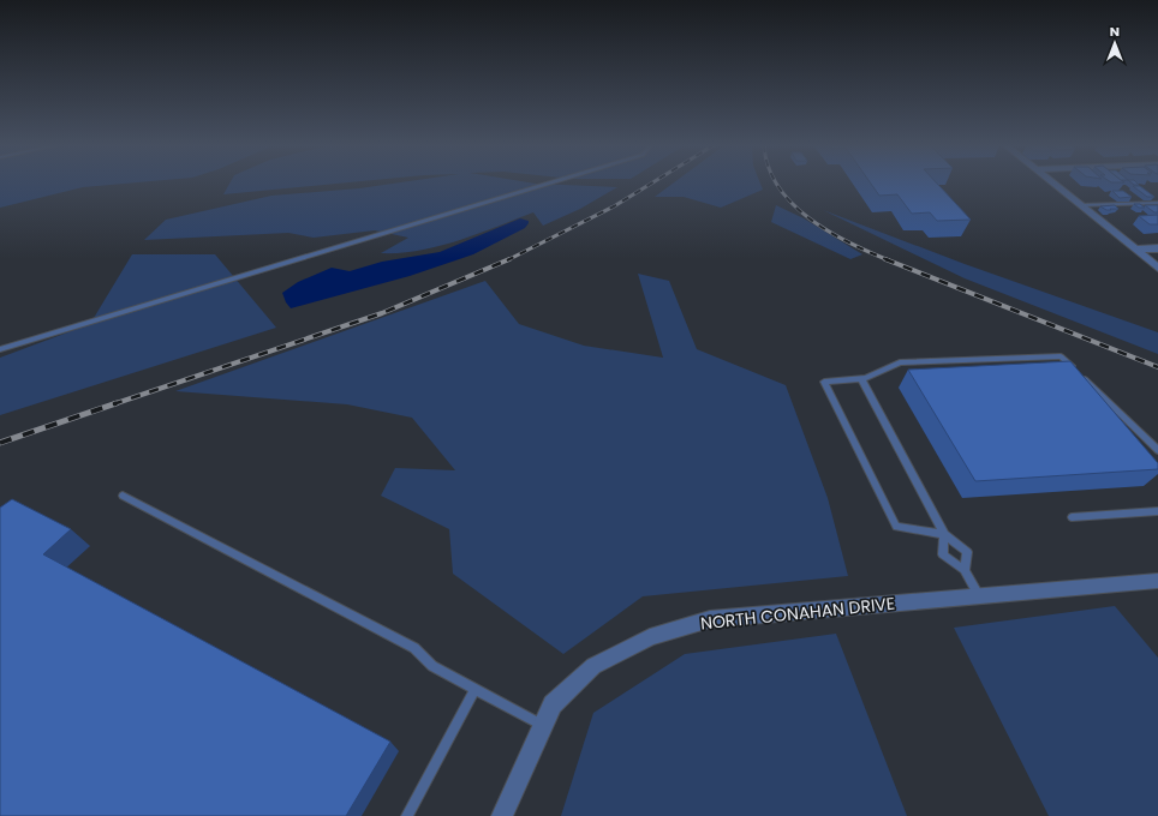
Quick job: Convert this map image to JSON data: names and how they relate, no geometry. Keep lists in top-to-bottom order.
{
  "streets": {
    "street": ["NORTH CONAHAN DRIVE"]
  },
  "north": "top"
}
